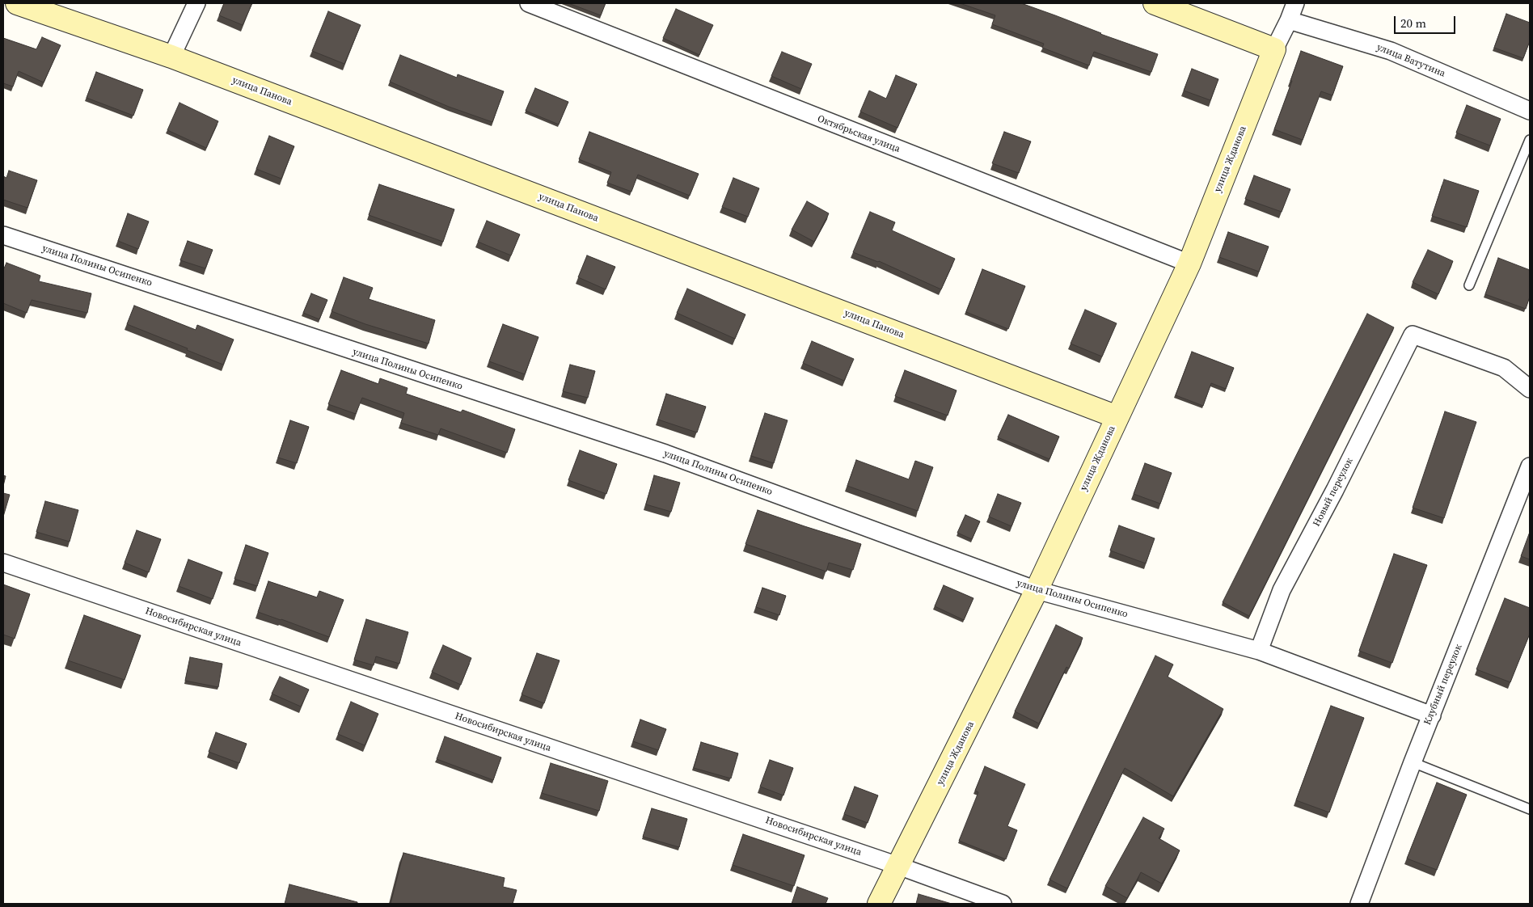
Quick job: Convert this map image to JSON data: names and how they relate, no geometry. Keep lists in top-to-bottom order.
{
  "streets": {
    "main road": ["улица Панова", "улица Жданова"],
    "street": [
      "улица Ватутина",
      "Октябрьская улица",
      "улица Полины Осипенко",
      "Новый переулок",
      "Новосибирская улица",
      "Клубный переулок"
    ]
  },
  "crossings": [
    ["улица Ватутина", "улица Жданова"],
    ["улица Панова", "улица Жданова"],
    ["Октябрьская улица", "улица Жданова"],
    ["улица Жданова", "улица Полины Осипенко"],
    ["улица Жданова", "Новосибирская улица"],
    ["улица Полины Осипенко", "Новый переулок"],
    ["улица Полины Осипенко", "Клубный переулок"]
  ],
  "scale_bar": "20 m"
}
